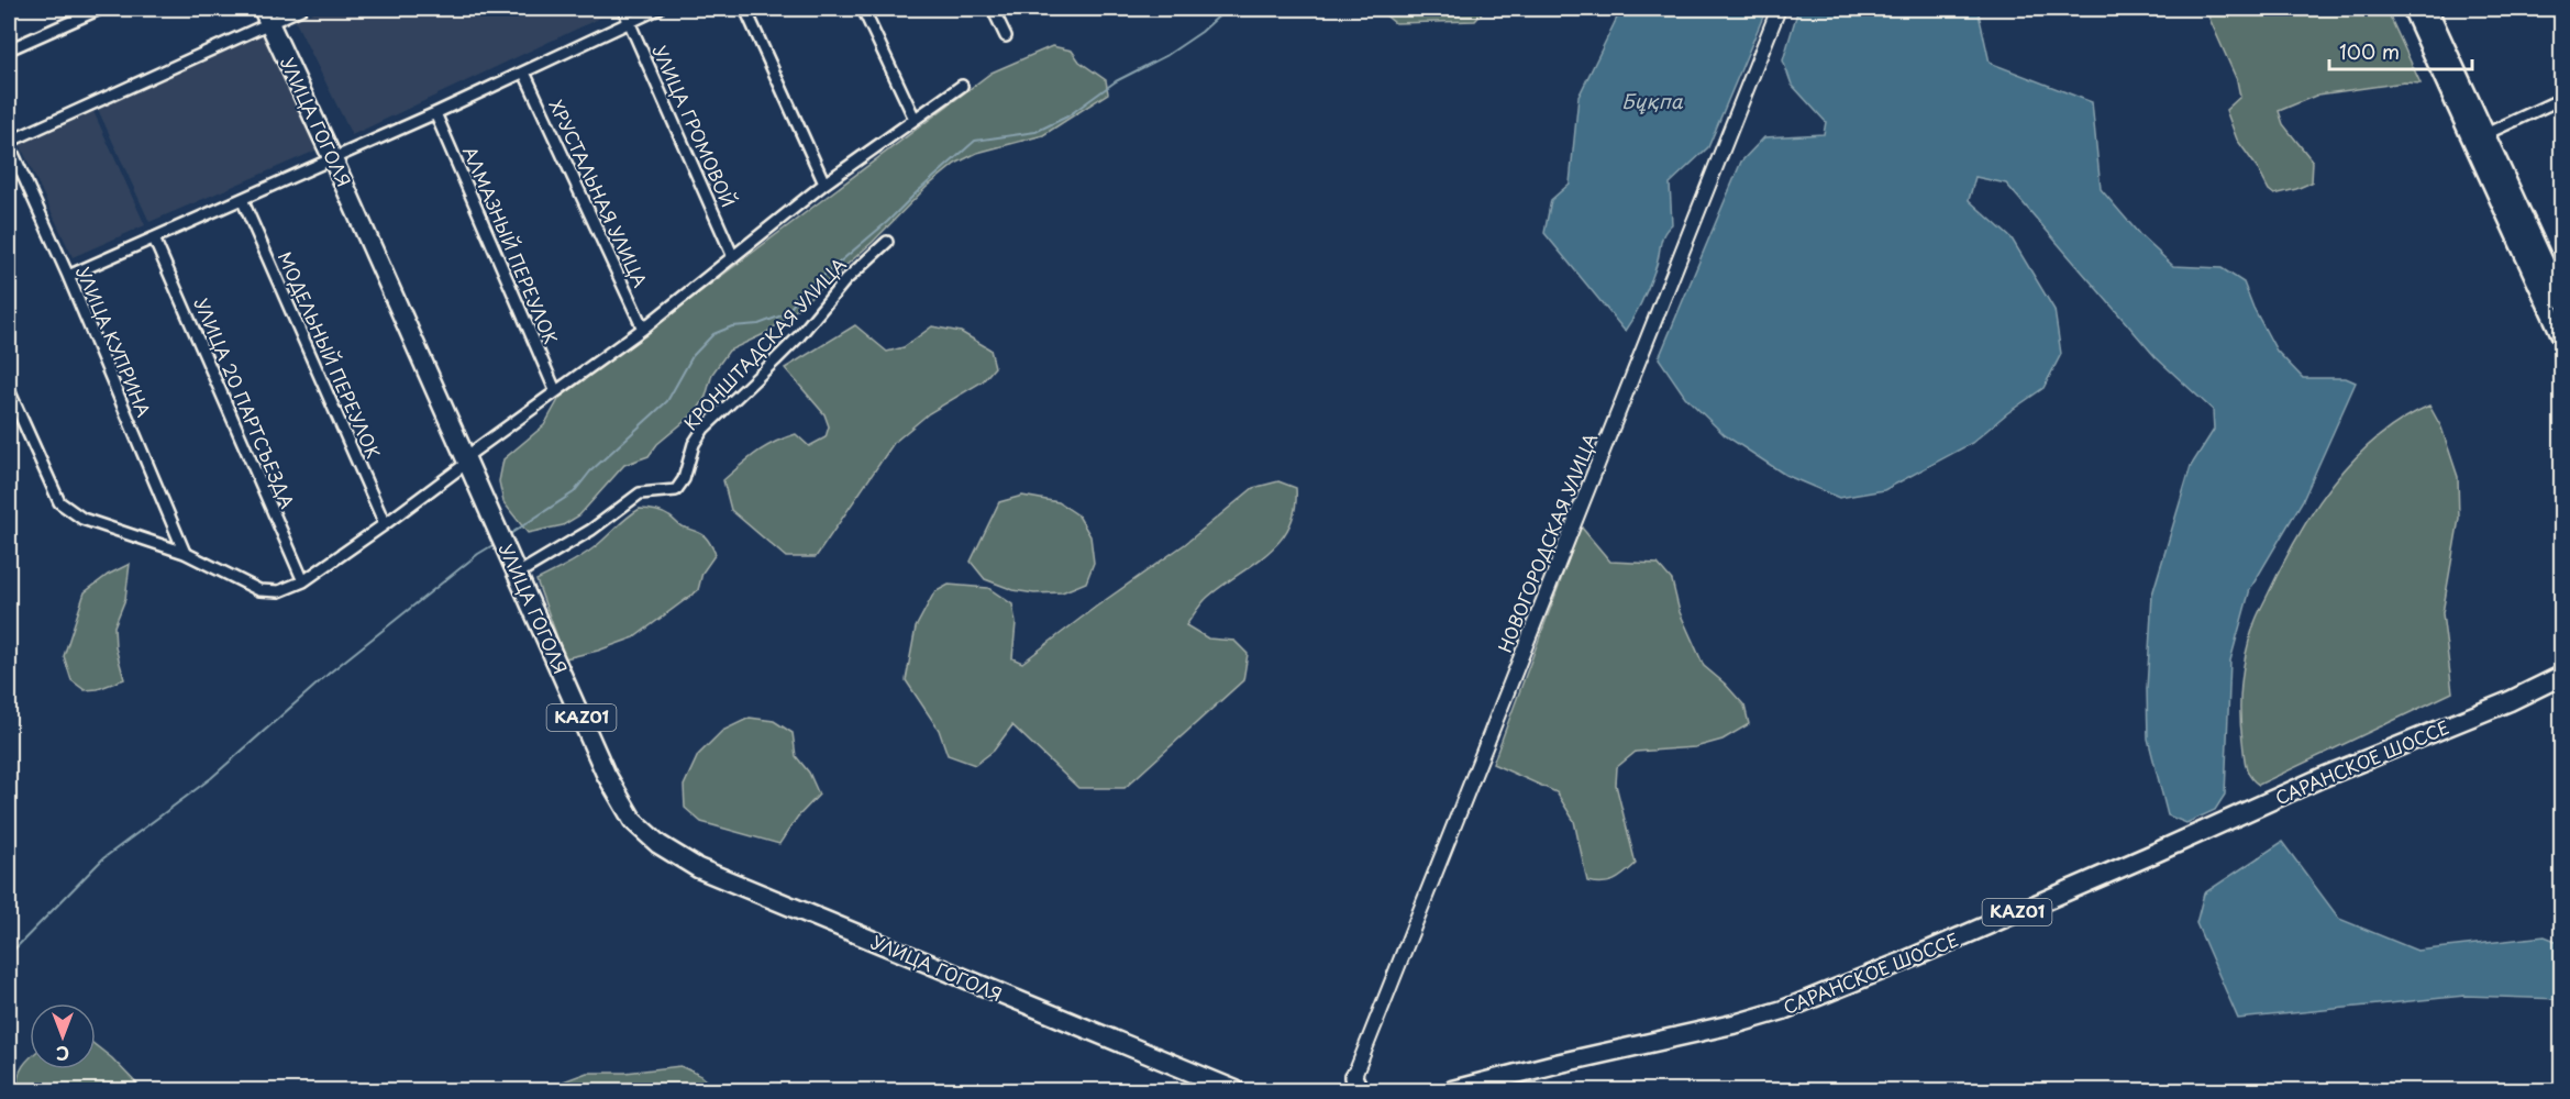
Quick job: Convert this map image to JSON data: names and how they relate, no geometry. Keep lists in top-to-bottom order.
{
  "streets": {
    "highway": [
      "УЛИЦА ГОГОЛЯ",
      "KАZ01",
      "САРАНСКОЕ ШОССЕ",
      "KAZ01"
    ],
    "street": [
      "УЛИЦА ГРОМОВОЙ",
      "ХРУСТАЛЬНАЯ УЛИЦА",
      "АЛМАЗНЫЙ ПЕРЕУЛОК",
      "УЛИЦА КУПРИНА",
      "КРОНШТАДСКАЯ УЛИЦА",
      "МОДЕЛЬНЫЙ ПЕРЕУЛОК",
      "УЛИЦА 20 ПАРТСЪЕЗДА",
      "НОВОГОРОДСКАЯ УЛИЦА"
    ]
  },
  "crossings": [
    ["УЛИЦА ГОГОЛЯ", "КРОНШТАДСКАЯ УЛИЦА"]
  ],
  "water": ["Бұқпа"],
  "scale_bar": "100 m",
  "north": "bottom"
}
